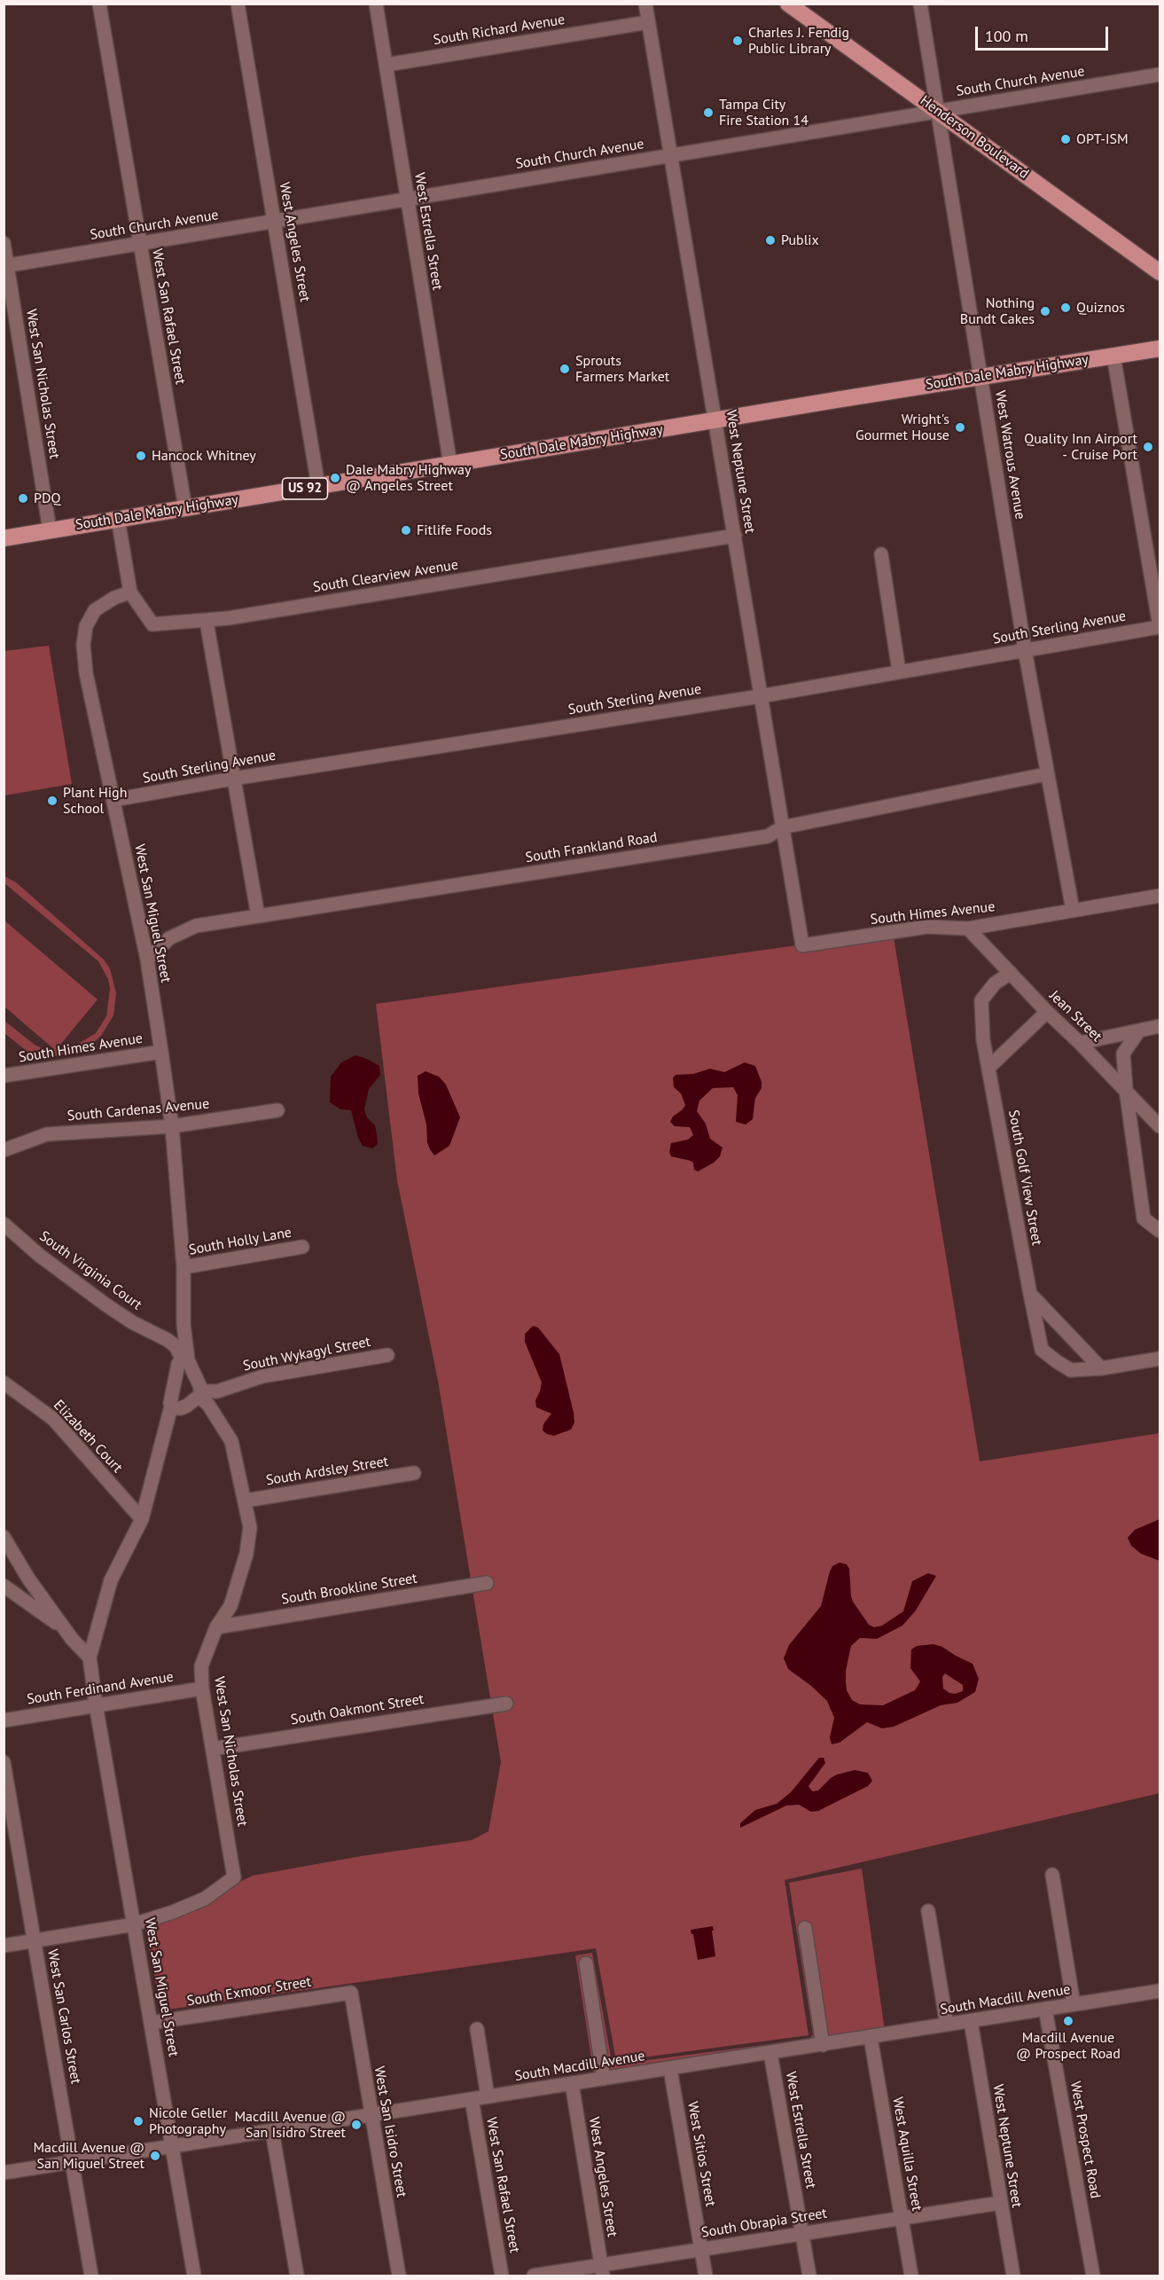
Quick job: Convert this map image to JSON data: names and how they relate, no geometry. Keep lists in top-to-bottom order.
{
  "streets": {
    "main road": ["Henderson Boulevard", "South Dale Mabry Highway", "US 92"],
    "street": [
      "South Richard Avenue",
      "South Church Avenue",
      "West Estrella Street",
      "West Angeles Street",
      "West San Rafael Street",
      "West San Nicholas Street",
      "West Watrous Avenue",
      "West Neptune Street",
      "South Clearview Avenue",
      "South Sterling Avenue",
      "South Frankland Road",
      "West San Miguel Street",
      "South Himes Avenue",
      "Jean Street",
      "South Cardenas Avenue",
      "South Golf View Street",
      "South Holly Lane",
      "South Virginia Court",
      "South Wykagyl Street",
      "Elizabeth Court",
      "South Ardsley Street",
      "South Brookline Street",
      "South Ferdinand Avenue",
      "South Oakmont Street",
      "South Exmoor Street",
      "South Macdill Avenue",
      "West San Carlos Street",
      "West San Isidro Street",
      "West Prospect Road",
      "West Sitios Street",
      "West Aquilla Street",
      "South Obrapia Street"
    ]
  },
  "crossings": [
    ["South Richard Avenue", "West Estrella Street"],
    ["South Richard Avenue", "West Neptune Street"],
    ["South Church Avenue", "Henderson Boulevard"],
    ["South Church Avenue", "West Estrella Street"],
    ["South Church Avenue", "West Angeles Street"],
    ["South Church Avenue", "West San Rafael Street"],
    ["South Church Avenue", "West San Nicholas Street"],
    ["South Church Avenue", "West Watrous Avenue"],
    ["South Church Avenue", "West Neptune Street"],
    ["Henderson Boulevard", "West Watrous Avenue"],
    ["West Estrella Street", "South Dale Mabry Highway"],
    ["West Estrella Street", "South Macdill Avenue"],
    ["West Estrella Street", "South Obrapia Street"],
    ["West Angeles Street", "South Dale Mabry Highway"],
    ["West Angeles Street", "South Macdill Avenue"],
    ["West Angeles Street", "South Obrapia Street"],
    ["West San Rafael Street", "South Dale Mabry Highway"],
    ["West San Rafael Street", "South Macdill Avenue"],
    ["South Dale Mabry Highway", "West San Nicholas Street"],
    ["South Dale Mabry Highway", "West Watrous Avenue"],
    ["South Dale Mabry Highway", "West Neptune Street"],
    ["South Dale Mabry Highway", "South Clearview Avenue"],
    ["West San Nicholas Street", "West San Miguel Street"],
    ["West San Nicholas Street", "South Virginia Court"],
    ["West San Nicholas Street", "South Wykagyl Street"],
    ["West San Nicholas Street", "South Ardsley Street"],
    ["West San Nicholas Street", "South Brookline Street"],
    ["West San Nicholas Street", "South Ferdinand Avenue"],
    ["West San Nicholas Street", "South Oakmont Street"],
    ["West Watrous Avenue", "South Sterling Avenue"],
    ["West Watrous Avenue", "South Frankland Road"],
    ["West Watrous Avenue", "South Himes Avenue"],
    ["West Neptune Street", "South Clearview Avenue"],
    ["West Neptune Street", "South Sterling Avenue"],
    ["West Neptune Street", "South Frankland Road"],
    ["West Neptune Street", "South Himes Avenue"],
    ["West Neptune Street", "South Macdill Avenue"],
    ["West Neptune Street", "South Obrapia Street"],
    ["South Clearview Avenue", "West San Miguel Street"],
    ["South Sterling Avenue", "West San Miguel Street"],
    ["South Frankland Road", "West San Miguel Street"],
    ["West San Miguel Street", "South Himes Avenue"],
    ["West San Miguel Street", "South Cardenas Avenue"],
    ["West San Miguel Street", "South Holly Lane"],
    ["West San Miguel Street", "South Ferdinand Avenue"],
    ["West San Miguel Street", "South Exmoor Street"],
    ["West San Miguel Street", "South Macdill Avenue"],
    ["South Himes Avenue", "Jean Street"],
    ["Jean Street", "South Golf View Street"],
    ["South Exmoor Street", "West San Isidro Street"],
    ["South Macdill Avenue", "West San Carlos Street"],
    ["South Macdill Avenue", "West San Isidro Street"],
    ["South Macdill Avenue", "West Prospect Road"],
    ["South Macdill Avenue", "West Sitios Street"],
    ["South Macdill Avenue", "West Aquilla Street"],
    ["West Sitios Street", "South Obrapia Street"],
    ["West Aquilla Street", "South Obrapia Street"]
  ],
  "places": [
    "Charles J. Fendig Public Library",
    "Tampa City Fire Station 14",
    "OPT-ISM",
    "Publix",
    "Quiznos",
    "Nothing Bundt Cakes",
    "Sprouts Farmers Market",
    "Wright's Gourmet House",
    "Quality Inn Airport - Cruise Port",
    "Hancock Whitney",
    "Dale Mabry Highway @ Angeles Street",
    "PDQ",
    "Fitlife Foods",
    "Plant High School",
    "Macdill Avenue @ Prospect Road",
    "Nicole Geller Photography",
    "Macdill Avenue @ San Isidro Street",
    "Macdill Avenue @ San Miguel Street"
  ],
  "scale_bar": "100 m"
}
